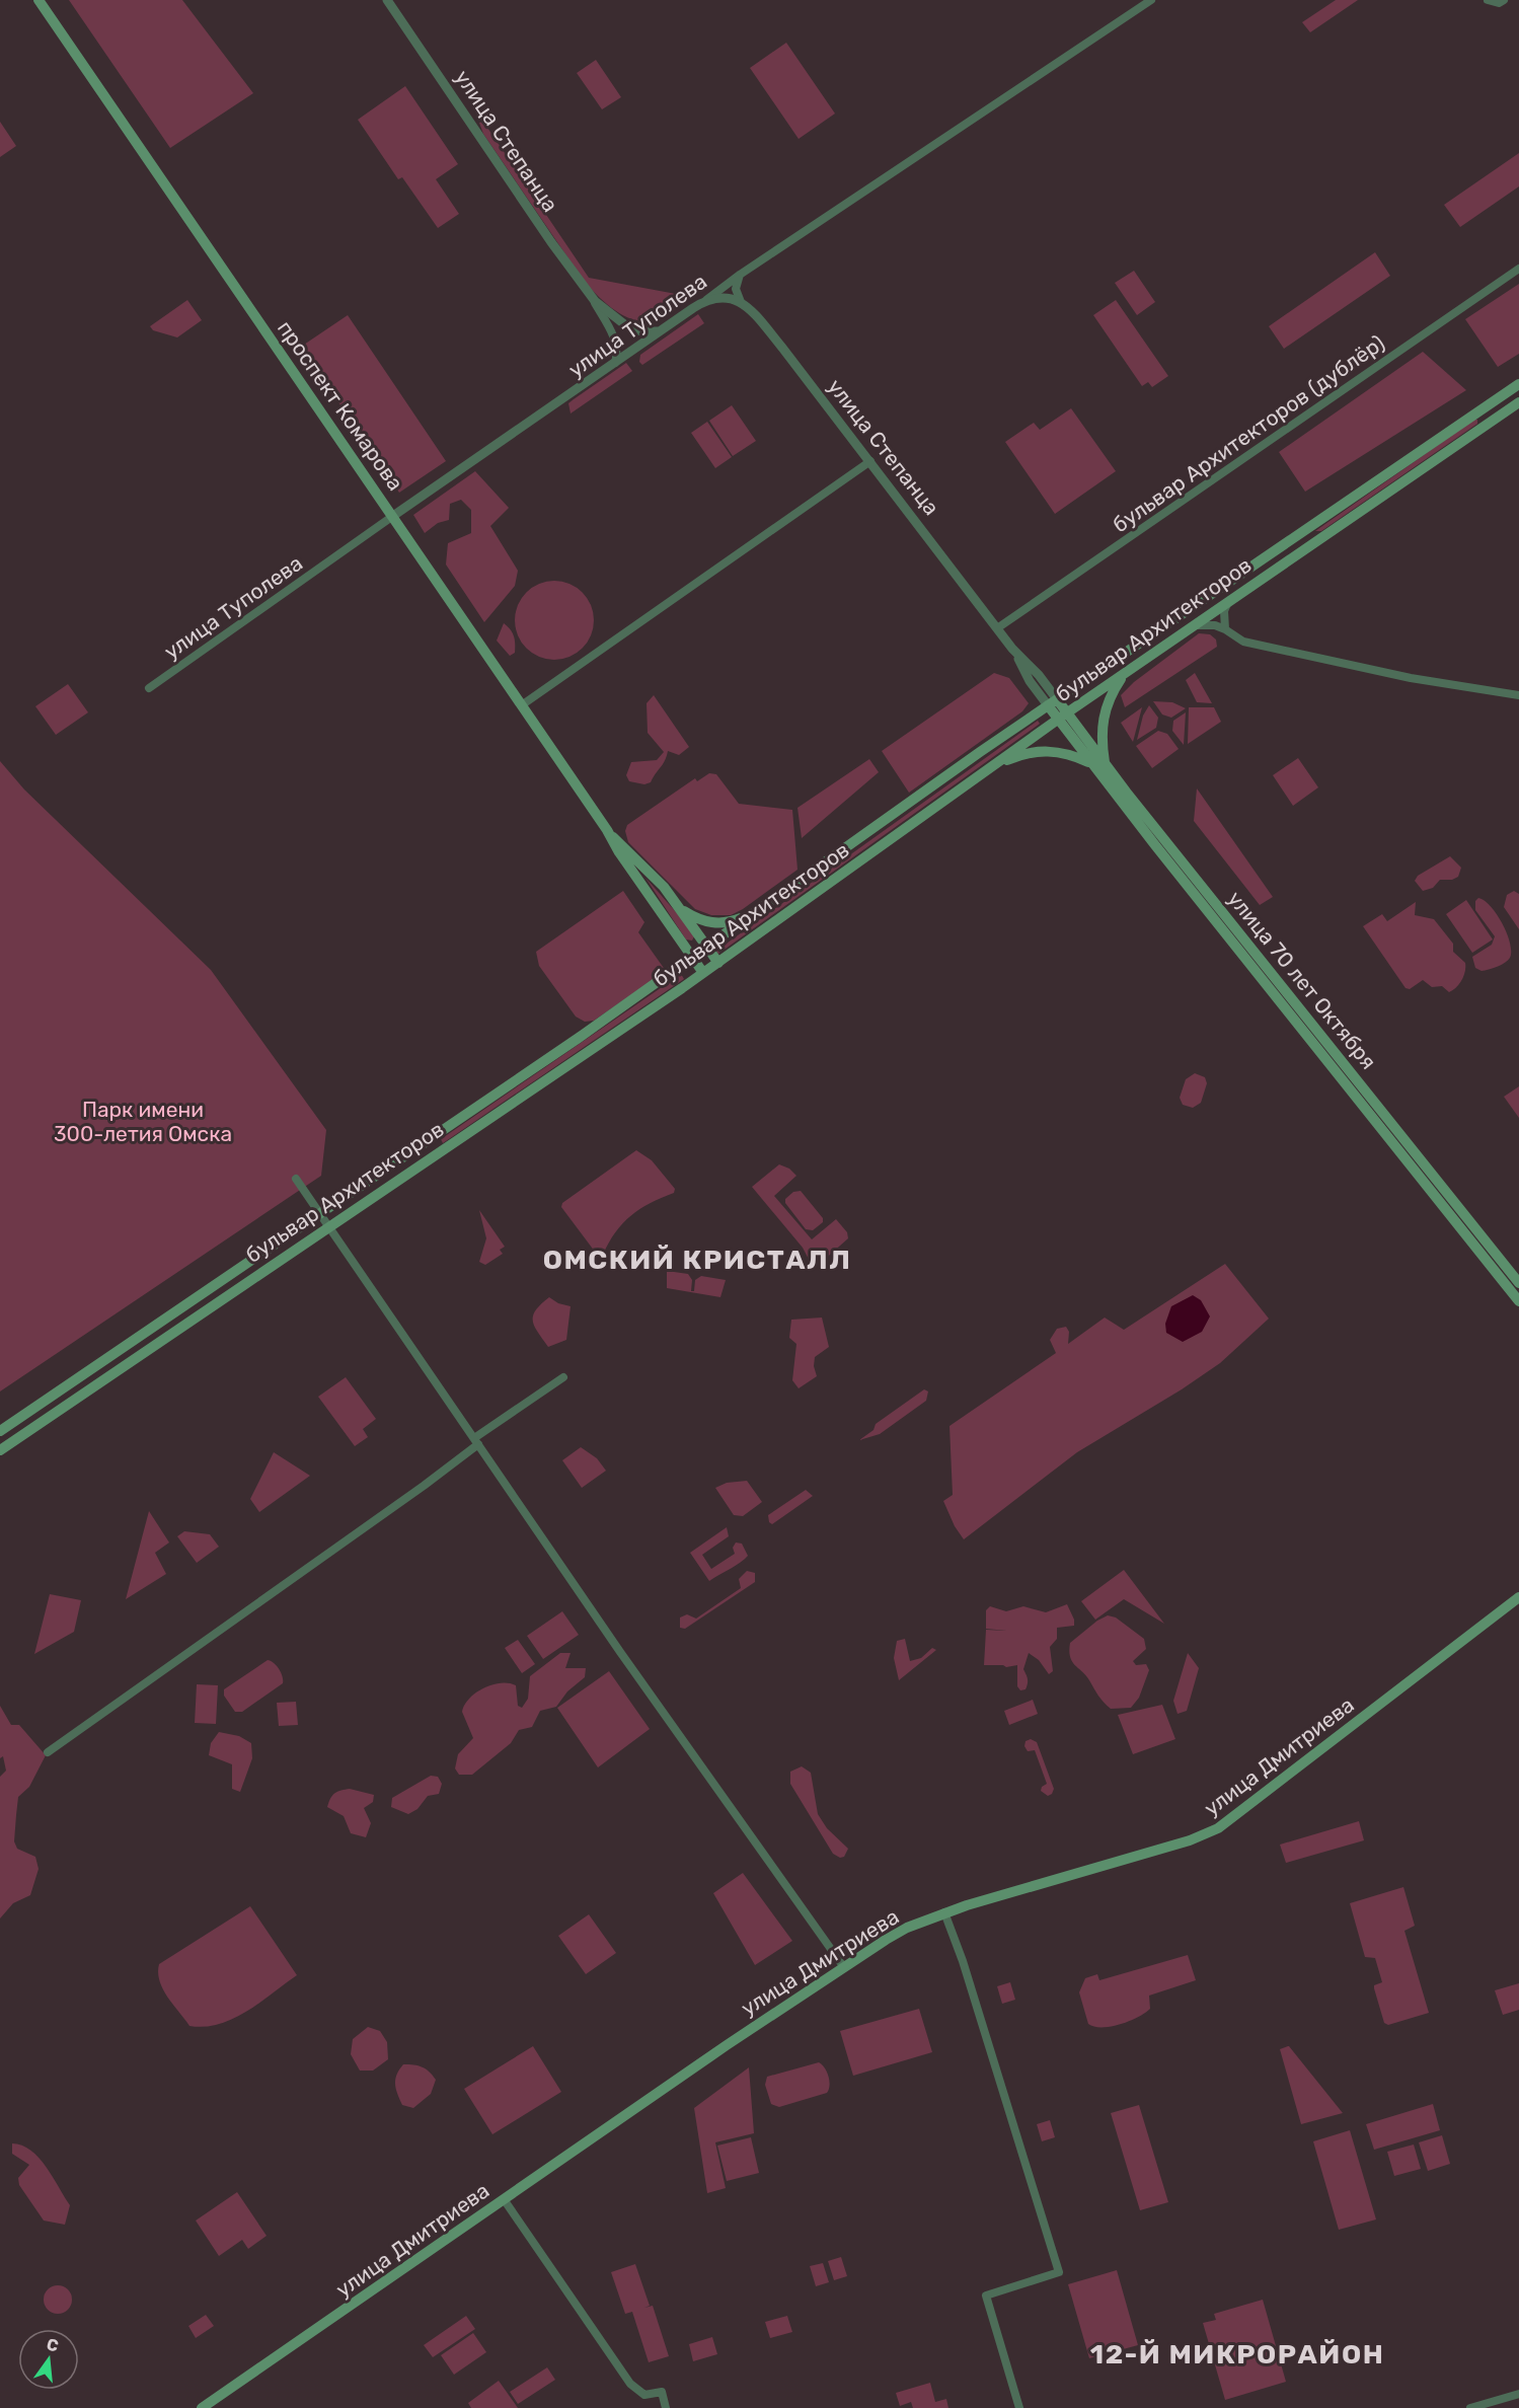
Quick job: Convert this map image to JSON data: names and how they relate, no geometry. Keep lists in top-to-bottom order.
{
  "streets": {
    "main road": [
      "проспект Комарова",
      "бульвар Архитекторов",
      "улица 70 лет Октября",
      "улица Дмитриева"
    ],
    "street": ["улица Степанца", "улица Туполева", "бульвар Архитекторов (дублёр)"]
  },
  "crossings": [
    ["улица Степанца", "улица Туполева"],
    ["улица Степанца", "бульвар Архитекторов (дублёр)"],
    ["улица Степанца", "бульвар Архитекторов"],
    ["улица Степанца", "улица 70 лет Октября"],
    ["улица Туполева", "проспект Комарова"],
    ["проспект Комарова", "бульвар Архитекторов"],
    ["бульвар Архитекторов", "улица 70 лет Октября"]
  ],
  "districts": ["ОМСКИЙ КРИСТАЛЛ", "12-Й МИКРОРАЙОН"],
  "parks": ["Парк имени 300-летия Омска"],
  "north": "top"
}
